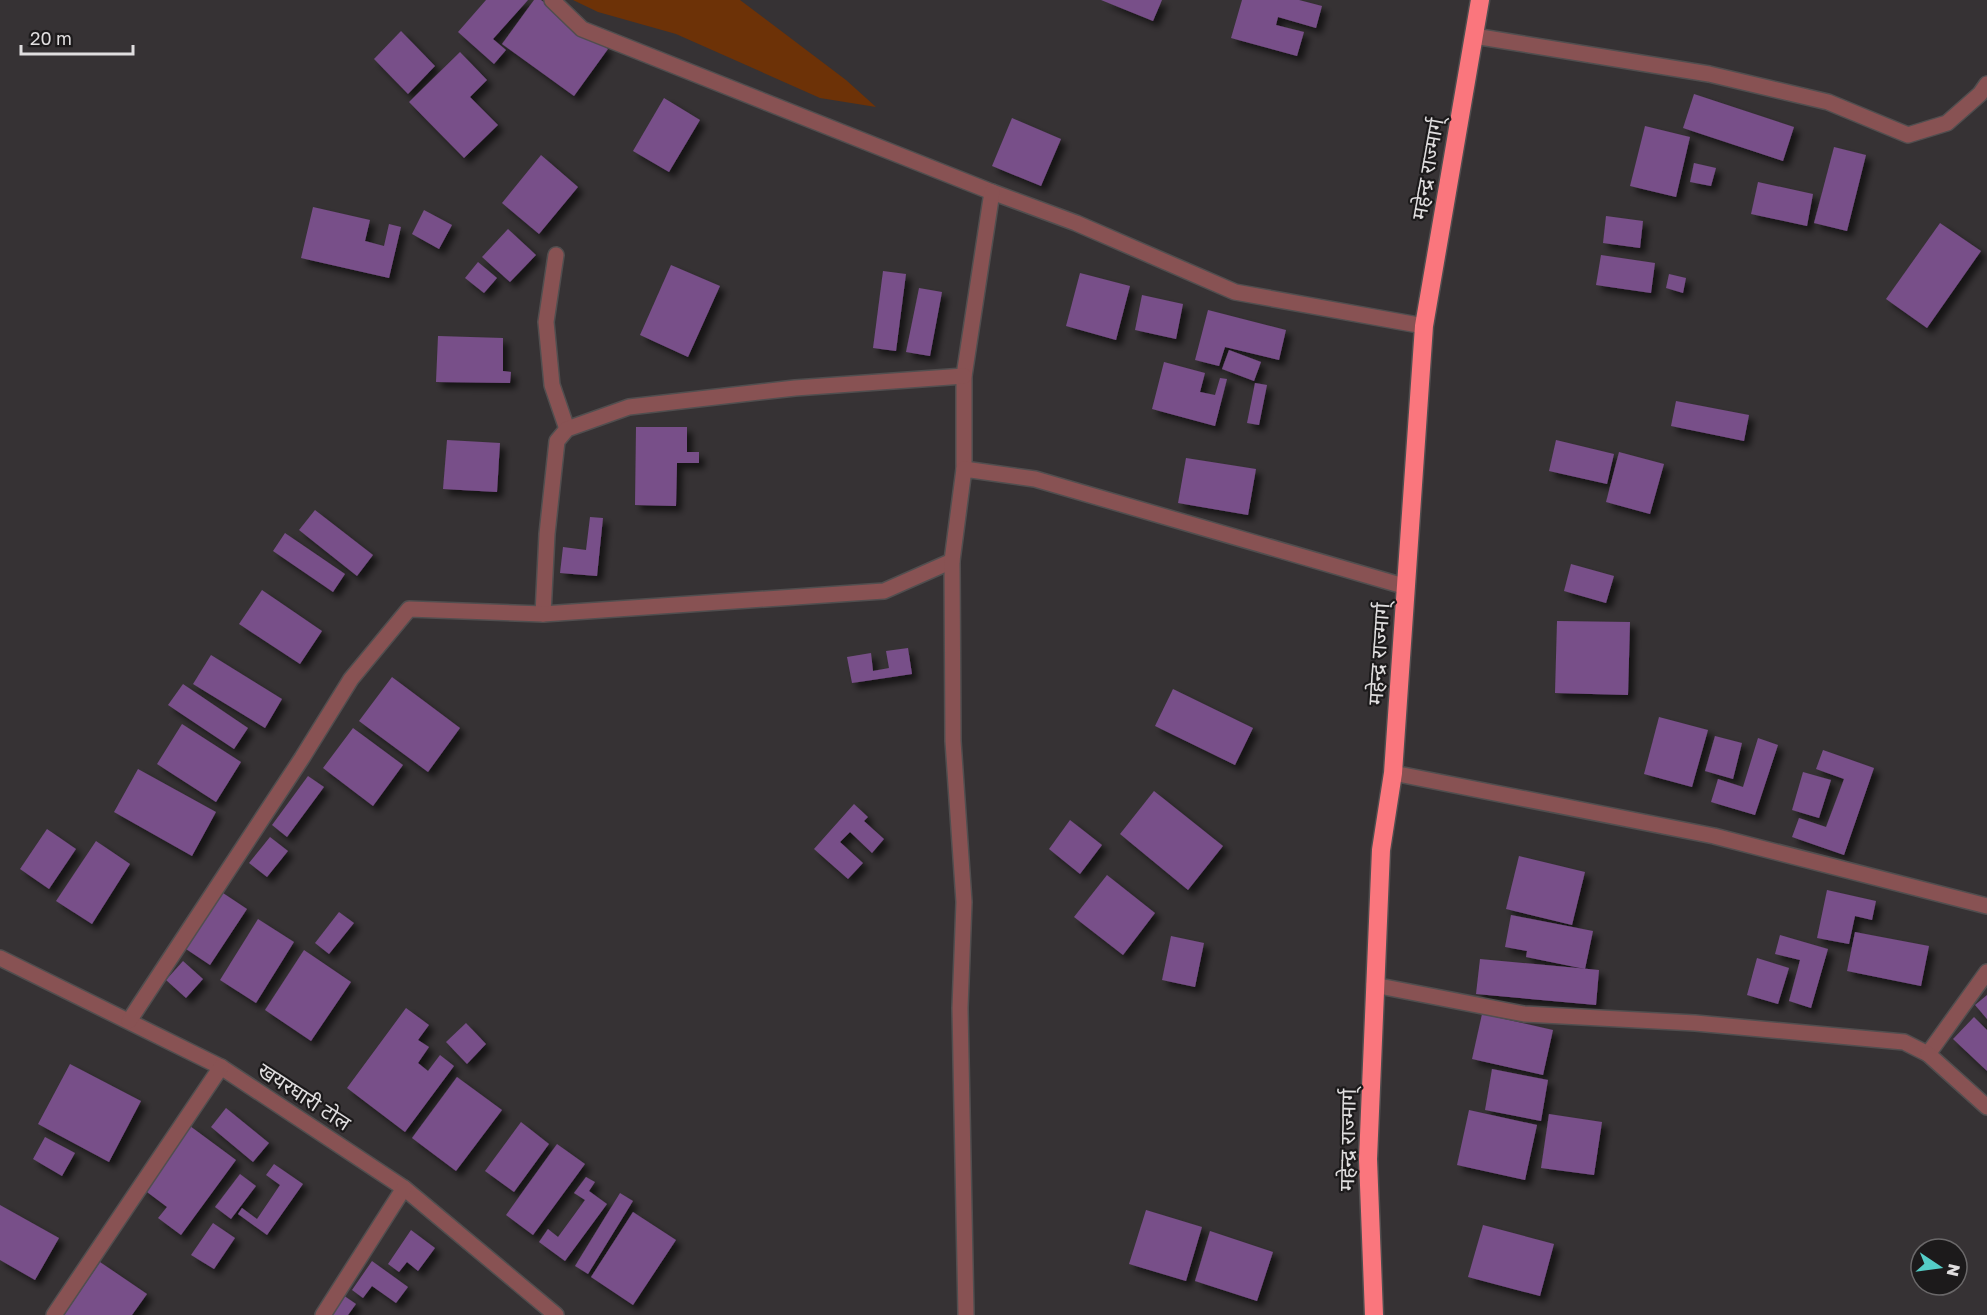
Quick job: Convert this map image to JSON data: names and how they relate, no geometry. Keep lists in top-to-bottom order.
{
  "streets": {
    "highway": ["महेन्द्र राज्मार्ग्"],
    "street": ["खयरघारी टोल"]
  },
  "scale_bar": "20 m",
  "north": "right"
}
